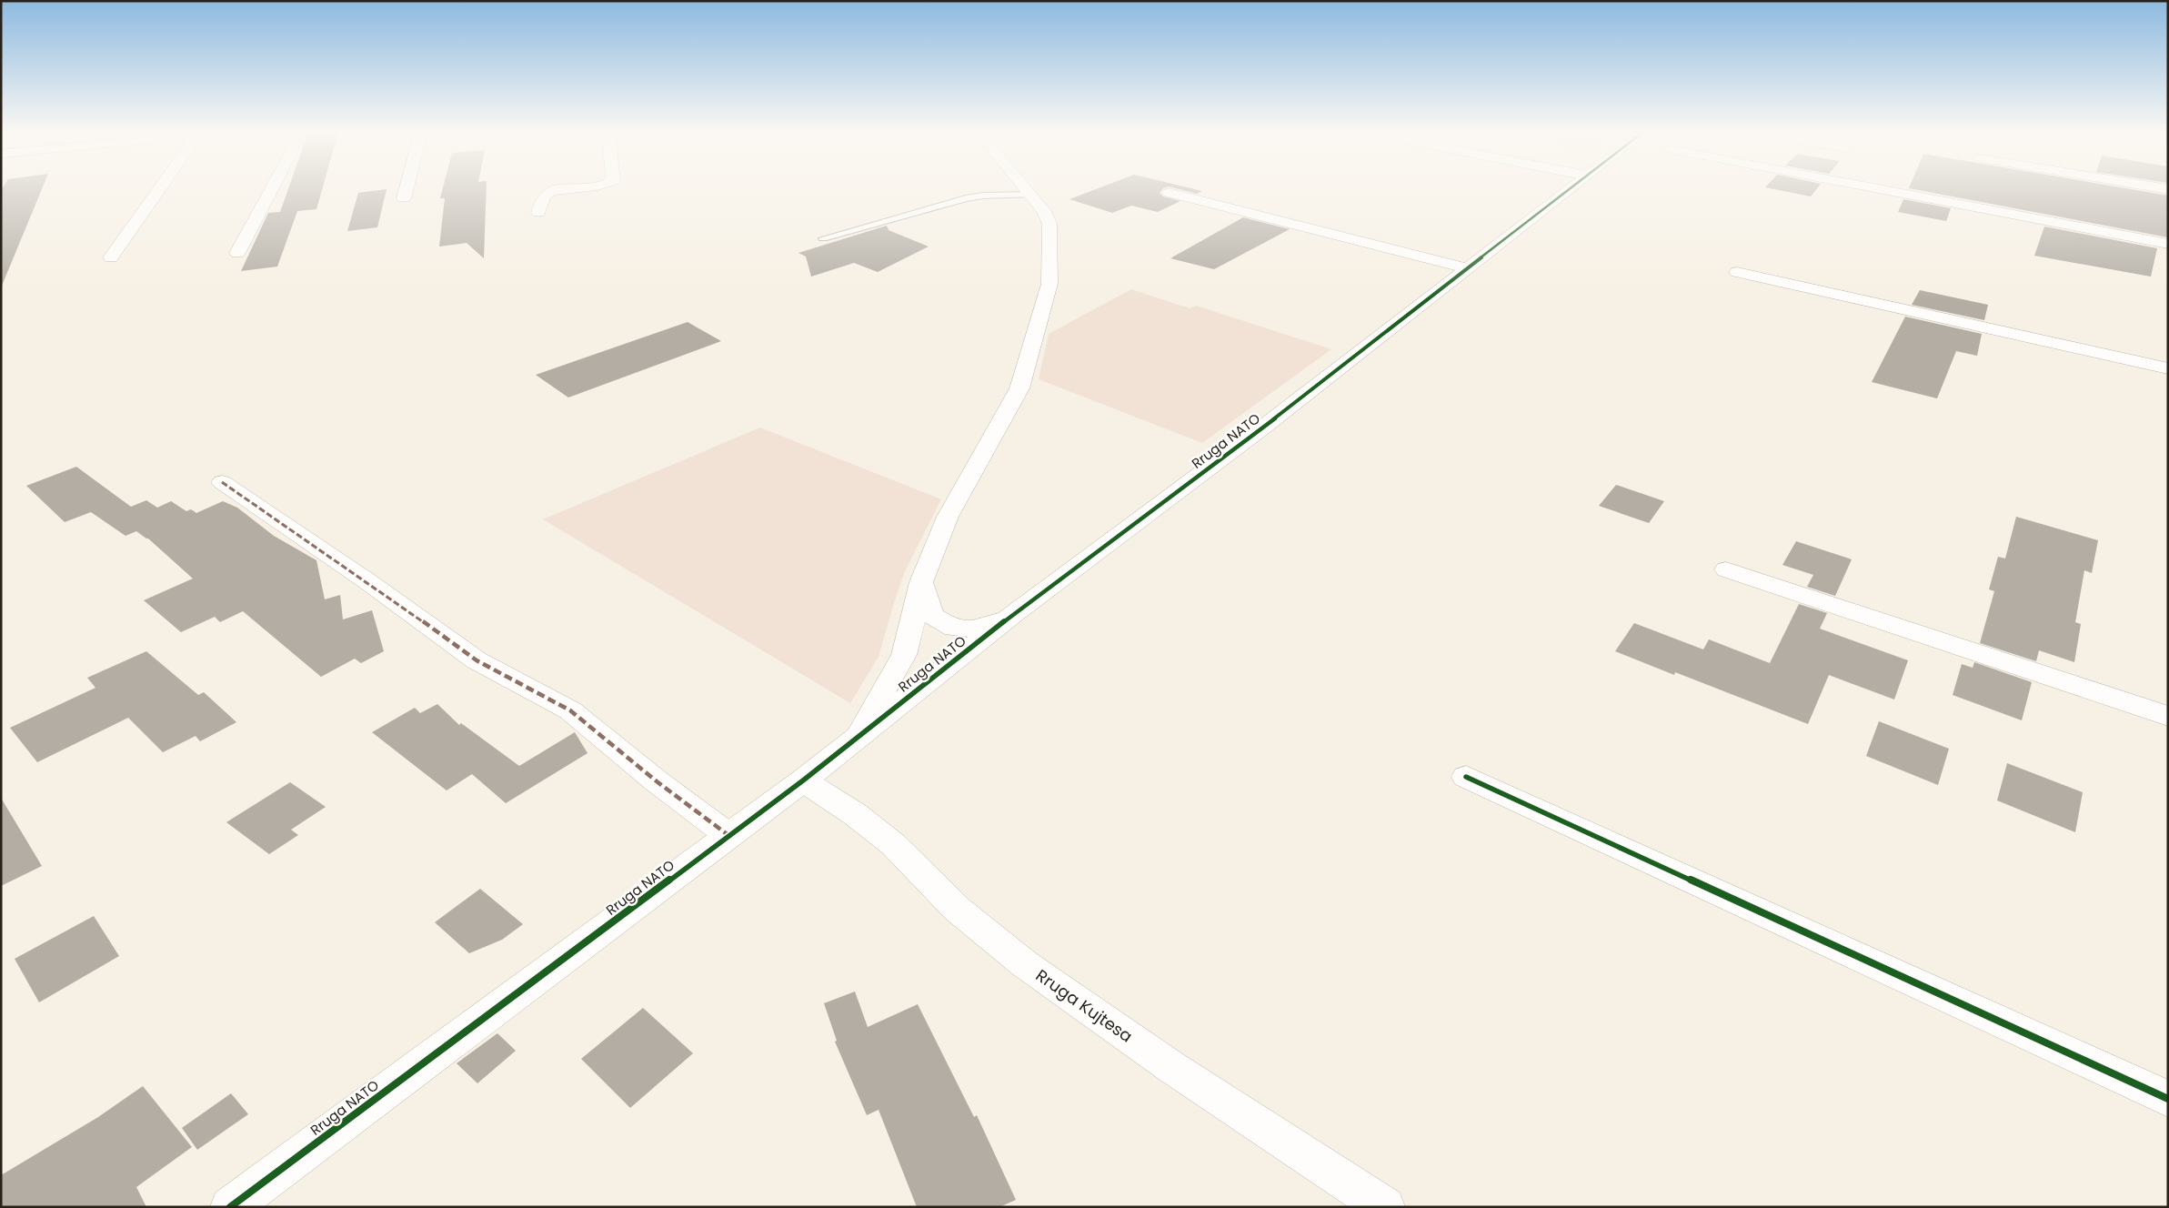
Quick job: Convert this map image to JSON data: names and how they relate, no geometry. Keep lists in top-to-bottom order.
{
  "streets": {
    "street": ["Rruga NATO", "Rruga Kujtesa"]
  },
  "crossings": [
    ["Rruga NATO", "Rruga Kujtesa"]
  ]
}
